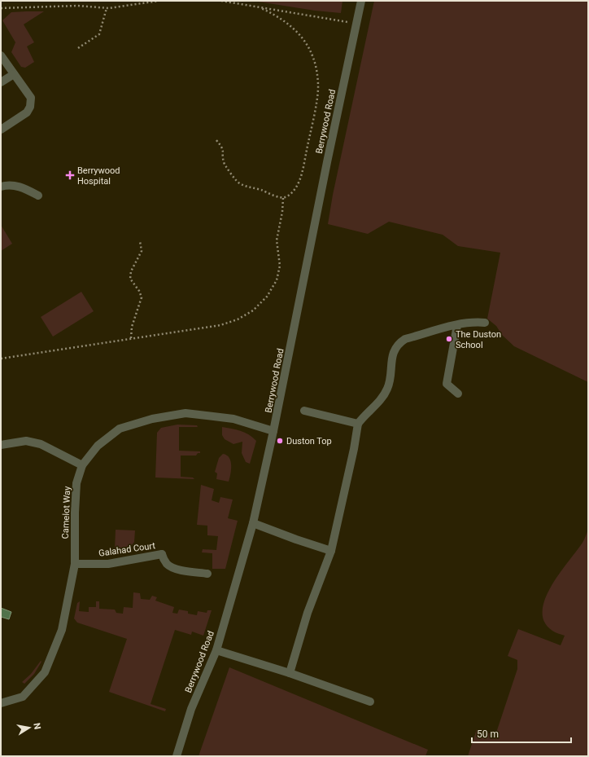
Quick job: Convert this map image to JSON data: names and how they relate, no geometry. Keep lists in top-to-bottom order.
{
  "streets": {
    "street": ["Berrywood Road", "Camelot Way", "Galahad Court"]
  },
  "crossings": [
    ["Berrywood Road", "Camelot Way"],
    ["Camelot Way", "Galahad Court"]
  ],
  "places": {
    "health": ["Berrywood Hospital"],
    "other": ["The Duston School", "Duston Top"]
  },
  "scale_bar": "50 m",
  "north": "right"
}
